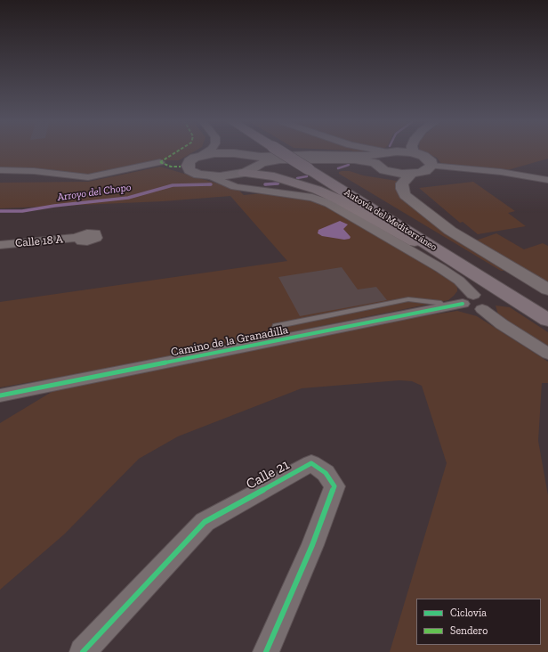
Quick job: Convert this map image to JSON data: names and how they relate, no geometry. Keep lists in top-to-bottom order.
{
  "streets": {
    "highway": ["Autovía del Mediterráneo"],
    "street": ["Calle 18 A", "Camino de la Granadilla", "Calle 21"]
  },
  "water": ["Arroyo del Chopo"],
  "legend": ["Ciclovía", "Sendero"]
}
